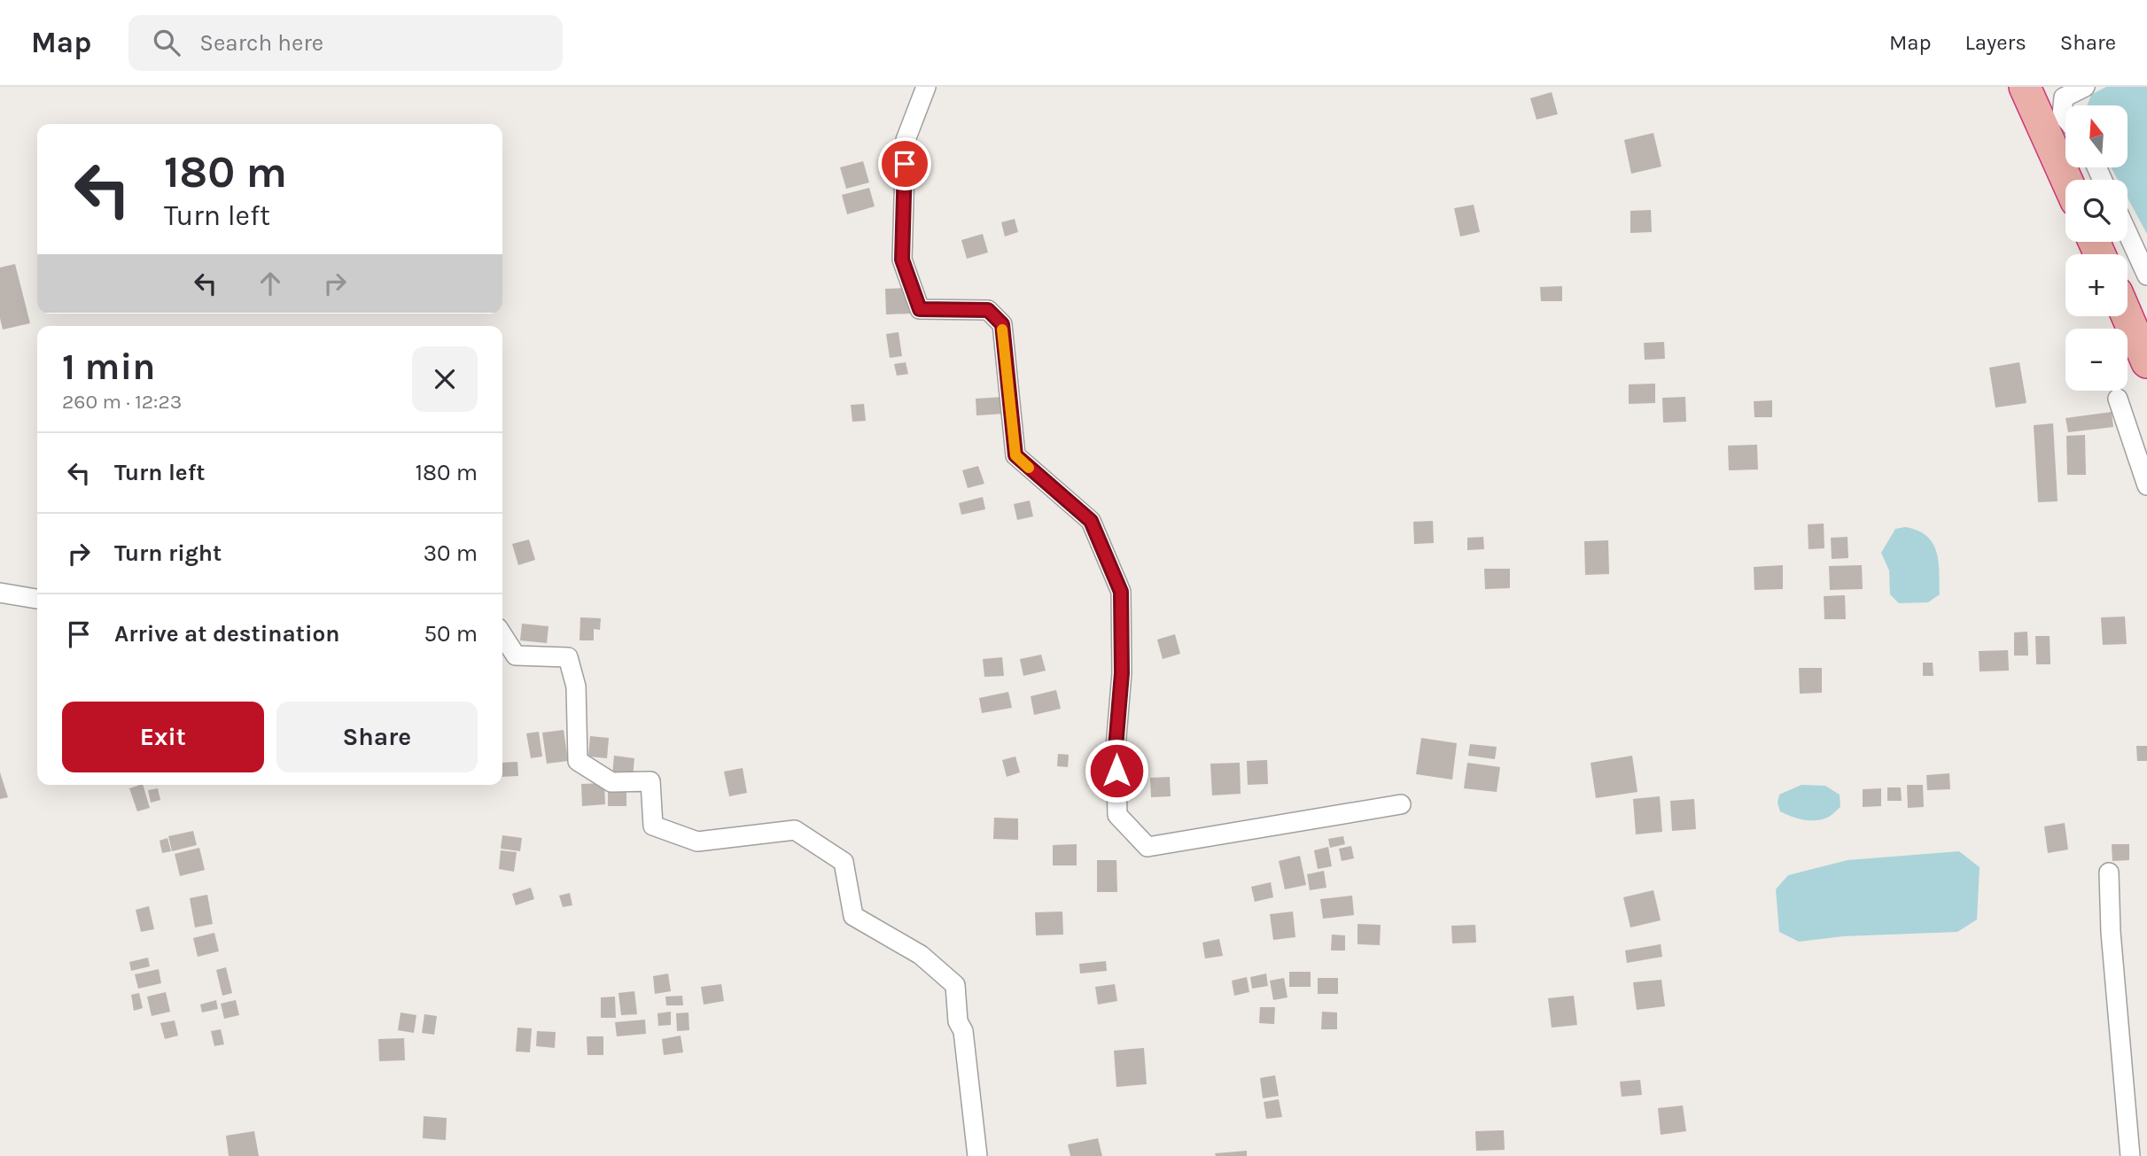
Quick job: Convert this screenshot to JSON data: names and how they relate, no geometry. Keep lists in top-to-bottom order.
{
  "north": "top",
  "page": {
    "header": "Map",
    "search": "Search here",
    "nav": ["Map", "Layers", "Share"],
    "map_buttons": ["+", "−"],
    "turn": ["180 m", "Turn left"],
    "heading": ["1 min", "260 m · 12:23"],
    "list": [
      {
        "name": "Turn left",
        "value": "180 m"
      },
      {
        "name": "Turn right",
        "value": "30 m"
      },
      {
        "name": "Arrive at destination",
        "value": "50 m"
      }
    ],
    "buttons": ["Exit", "Share"]
  }
}
